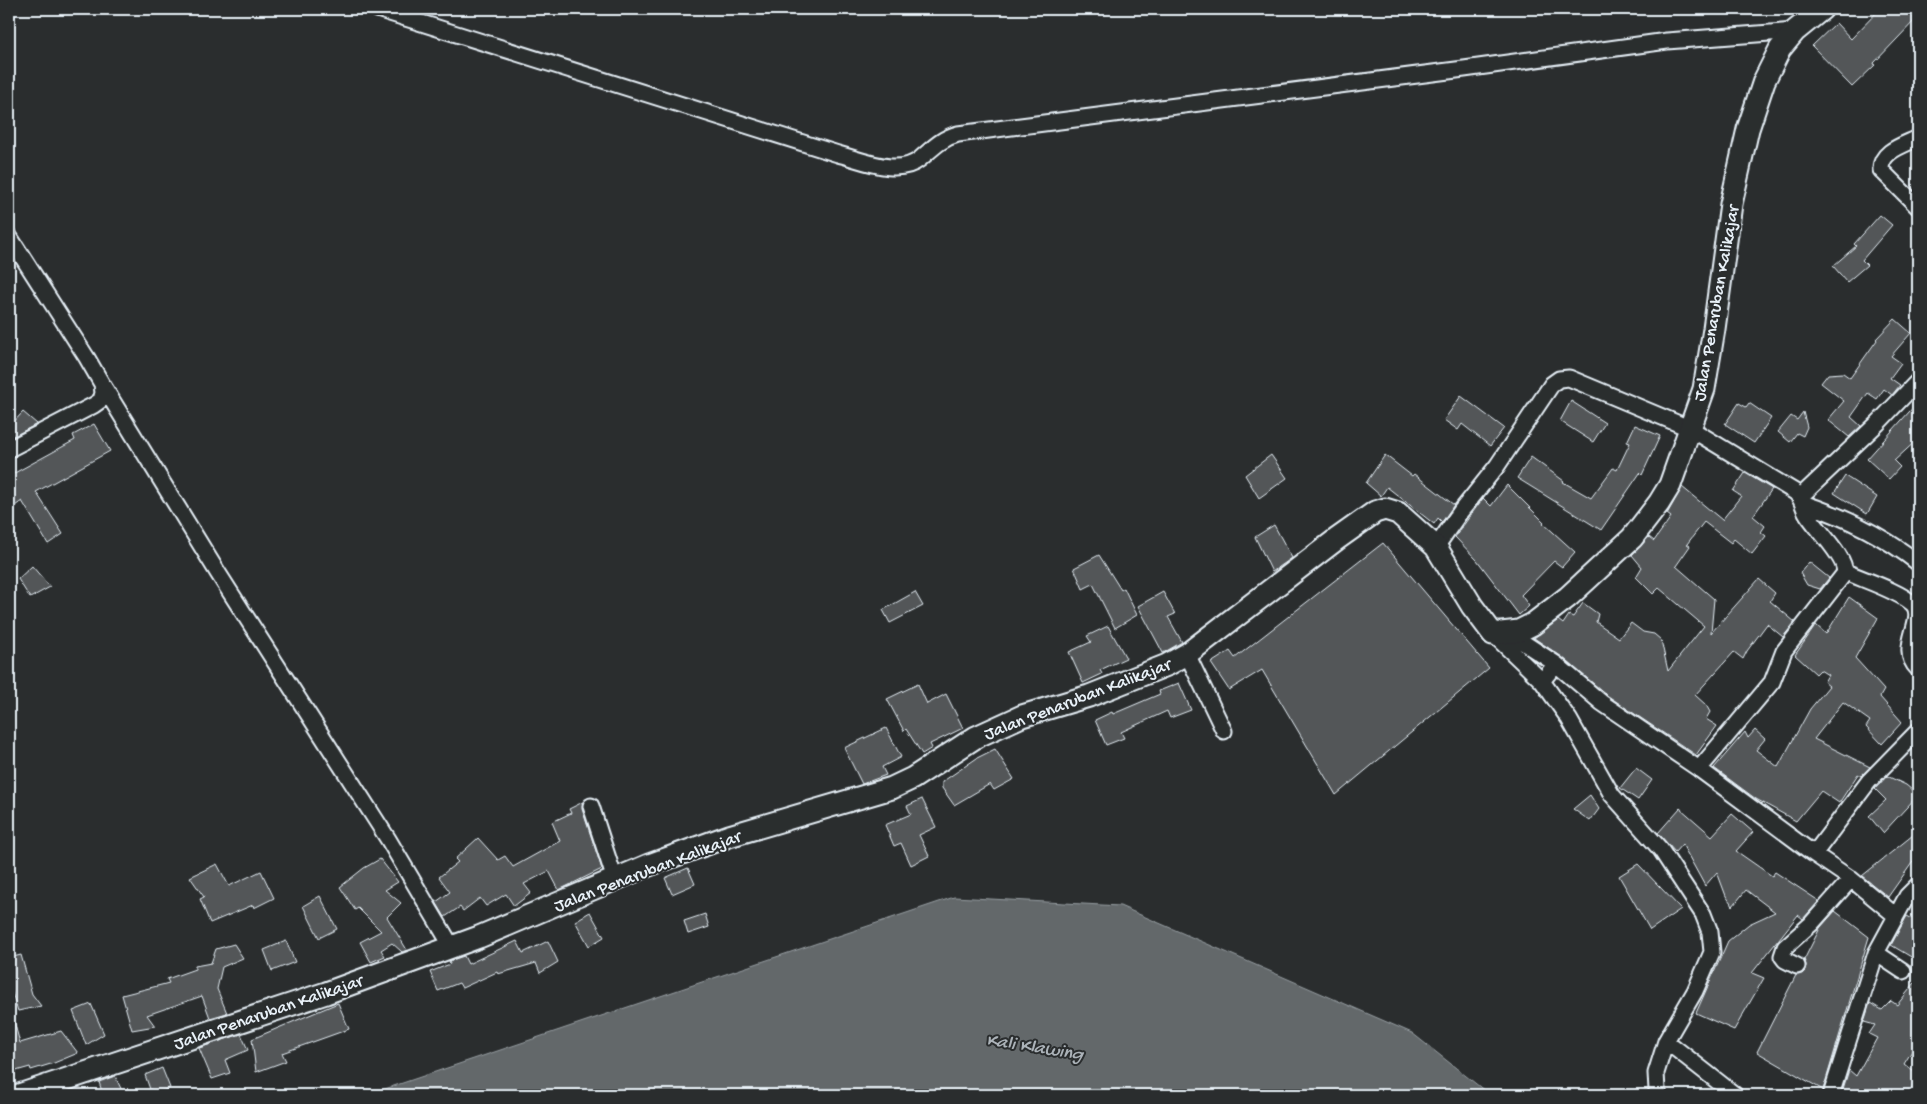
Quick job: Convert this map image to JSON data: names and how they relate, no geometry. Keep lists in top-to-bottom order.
{
  "streets": {
    "street": ["Jalan Penaruban Kalikajar"]
  },
  "water": ["Kali Klawing"]
}
